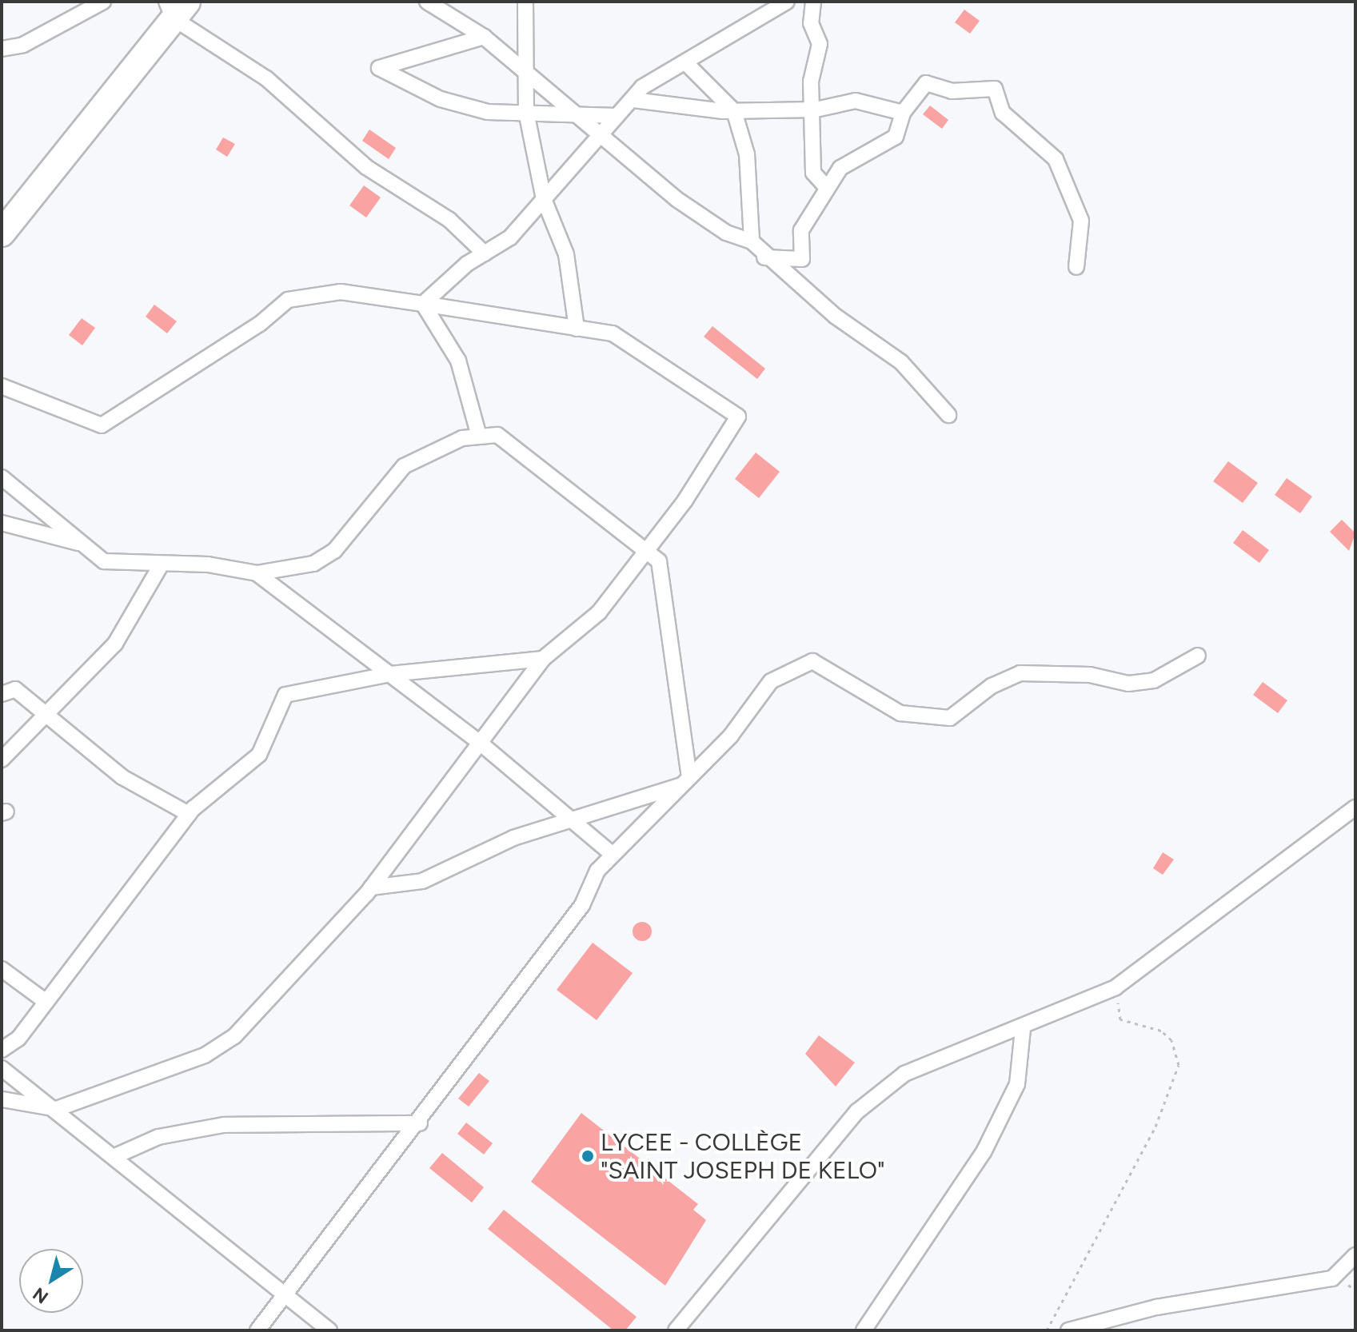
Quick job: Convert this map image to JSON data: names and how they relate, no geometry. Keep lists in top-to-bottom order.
{
  "places": ["LYCEE - COLLÈGE \"SAINT JOSEPH DE KELO\""],
  "north": "bottom left"
}
